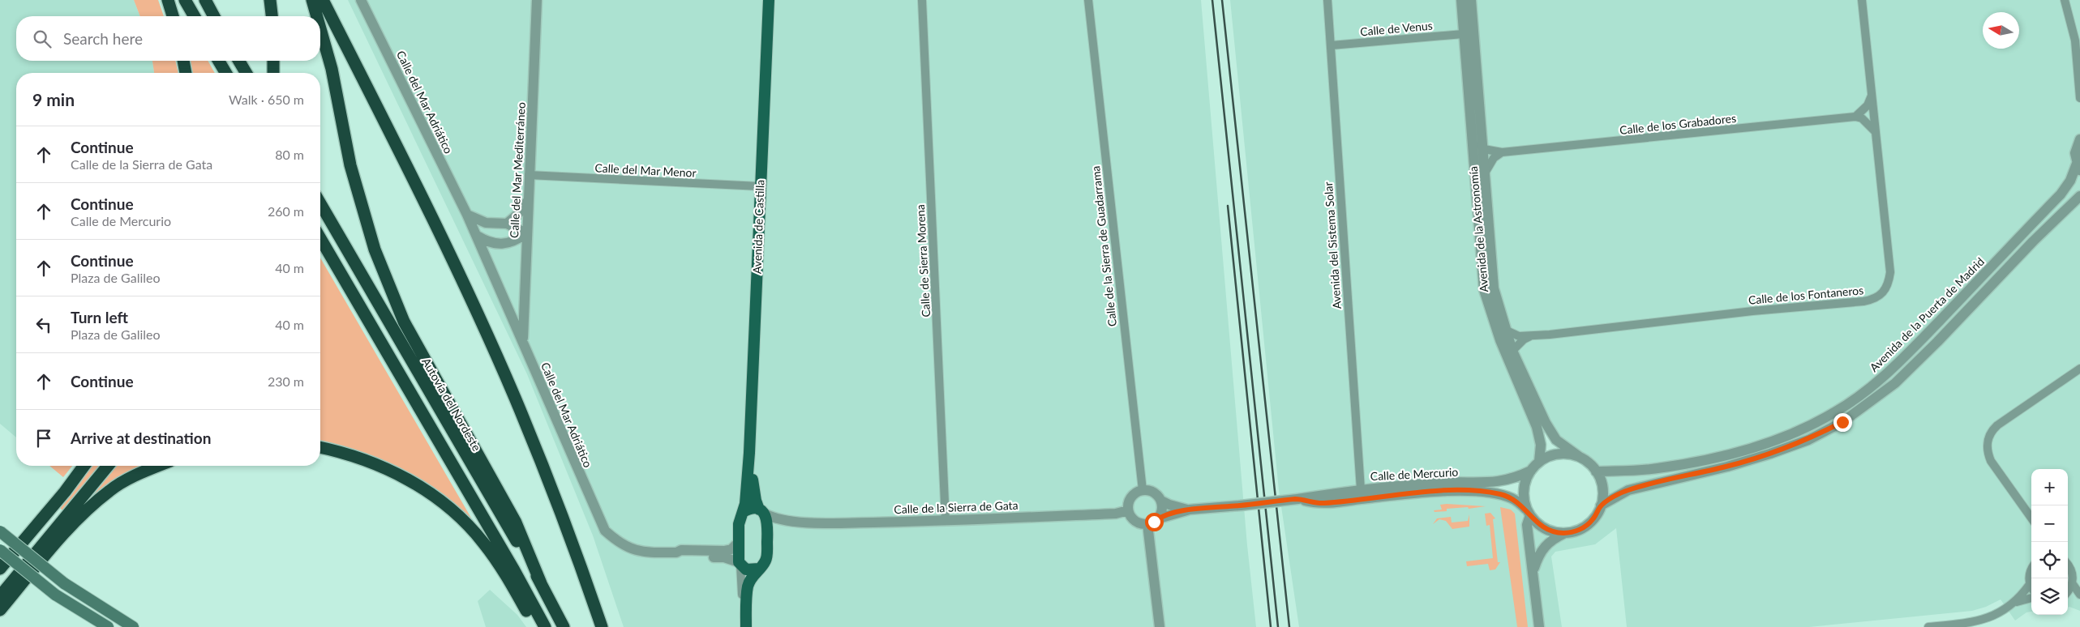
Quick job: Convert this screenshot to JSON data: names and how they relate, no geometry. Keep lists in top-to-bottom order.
{
  "streets": {
    "highway": ["Autovía del Nordeste"],
    "main road": ["Avenida de Castilla"],
    "street": [
      "Calle de Venus",
      "Calle del Mar Adriático",
      "Calle de los Grabadores",
      "Calle del Mar Mediterráneo",
      "Calle del Mar Menor",
      "Avenida de la Astronomía",
      "Avenida del Sistema Solar",
      "Calle de la Sierra de Guadarrama",
      "Calle de Sierra Morena",
      "Calle de los Fontaneros",
      "Avenida de la Puerta de Madrid",
      "Calle de Mercurio",
      "Calle de la Sierra de Gata"
    ]
  },
  "crossings": [
    ["Calle de Venus", "Avenida de la Astronomía"],
    ["Calle de Venus", "Avenida del Sistema Solar"],
    ["Calle del Mar Adriático", "Calle del Mar Mediterráneo"],
    ["Calle del Mar Adriático", "Avenida de Castilla"],
    ["Calle de los Grabadores", "Avenida de la Astronomía"],
    ["Calle del Mar Mediterráneo", "Calle del Mar Menor"],
    ["Calle del Mar Menor", "Avenida de Castilla"],
    ["Avenida de Castilla", "Calle de la Sierra de Gata"],
    ["Avenida de la Astronomía", "Calle de los Fontaneros"],
    ["Avenida de la Astronomía", "Avenida de la Puerta de Madrid"],
    ["Avenida de la Astronomía", "Calle de Mercurio"],
    ["Avenida del Sistema Solar", "Calle de Mercurio"],
    ["Calle de la Sierra de Guadarrama", "Calle de la Sierra de Gata"],
    ["Calle de Sierra Morena", "Calle de la Sierra de Gata"],
    ["Avenida de la Puerta de Madrid", "Calle de Mercurio"]
  ],
  "north": "left",
  "page": {
    "search": "Search here",
    "heading": ["9 min", "Walk · 650 m"],
    "list": [
      ["Continue", "Calle de la Sierra de Gata", "80 m"],
      ["Continue", "Calle de Mercurio", "260 m"],
      ["Continue", "Plaza de Galileo", "40 m"],
      ["Turn left", "Plaza de Galileo", "40 m"],
      ["Continue", "230 m"],
      "Arrive at destination"
    ],
    "map_buttons": ["+", "−"]
  }
}
